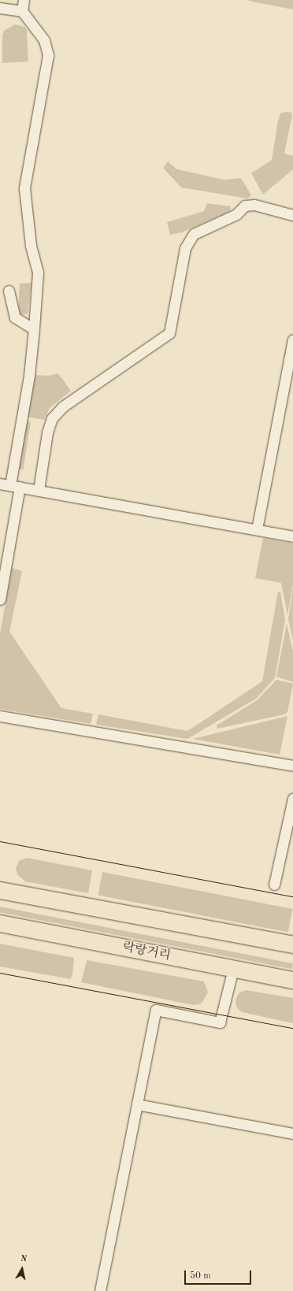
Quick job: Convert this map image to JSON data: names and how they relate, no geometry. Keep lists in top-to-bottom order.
{
  "streets": {
    "main road": ["락랑거리"]
  },
  "scale_bar": "50 m",
  "north": "top"
}
